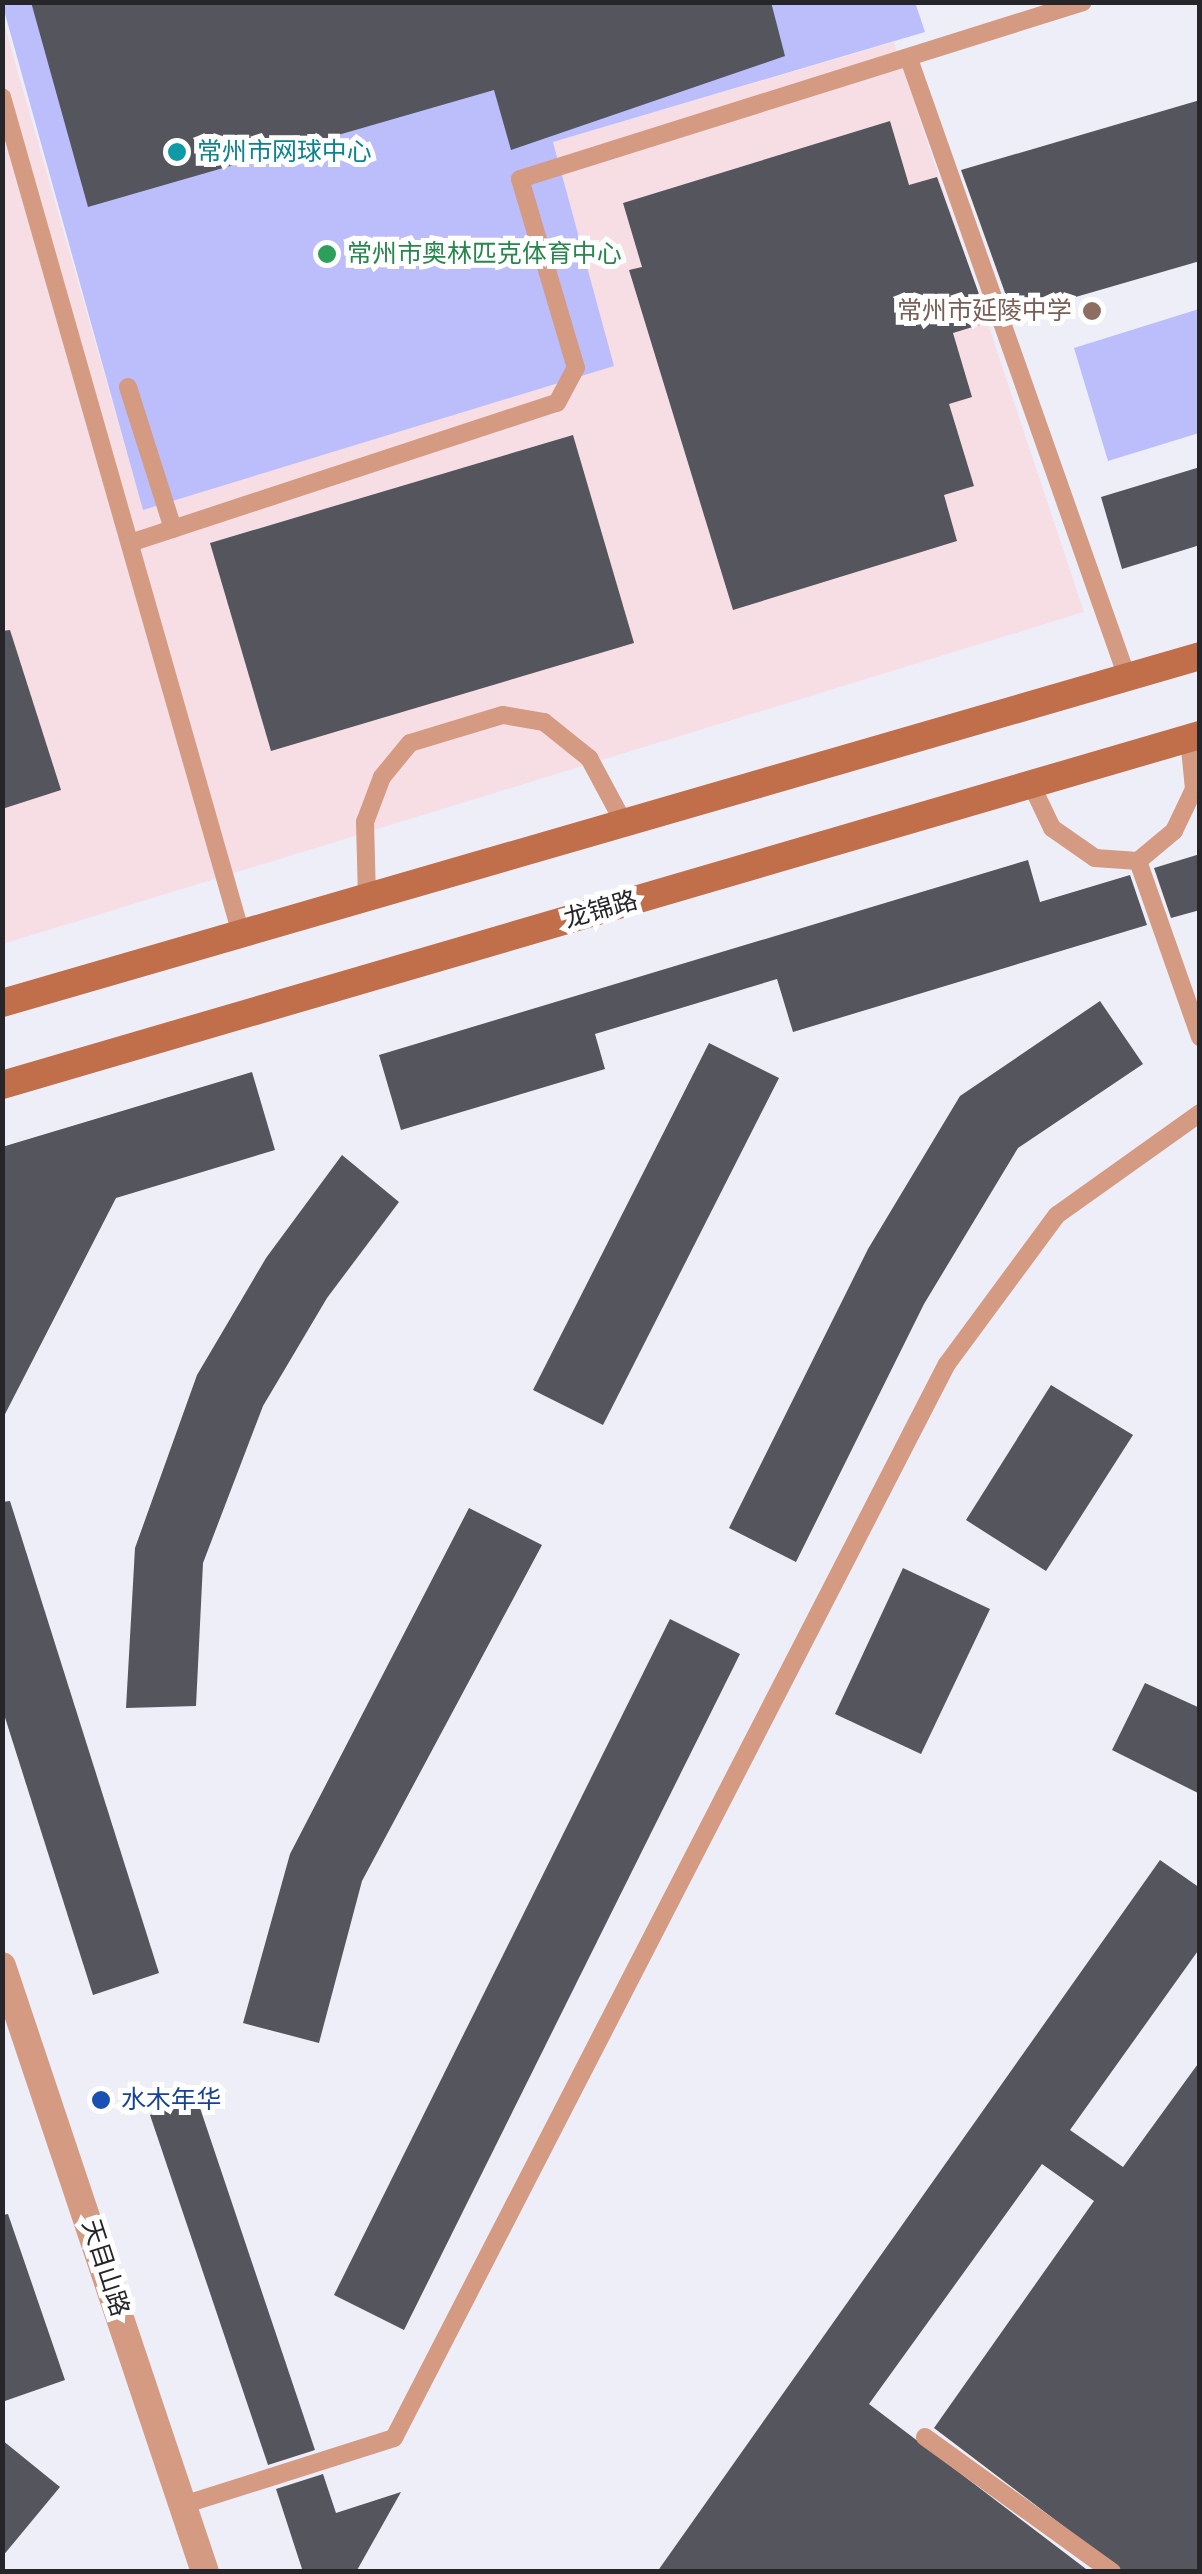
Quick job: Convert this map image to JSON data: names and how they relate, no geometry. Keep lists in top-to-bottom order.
{
  "streets": {
    "main road": ["龙锦路"],
    "street": ["天目山路"]
  },
  "places": [
    "常州市网球中心",
    "常州市奥林匹克体育中心",
    "常州市延陵中学",
    "水木年华"
  ]
}
